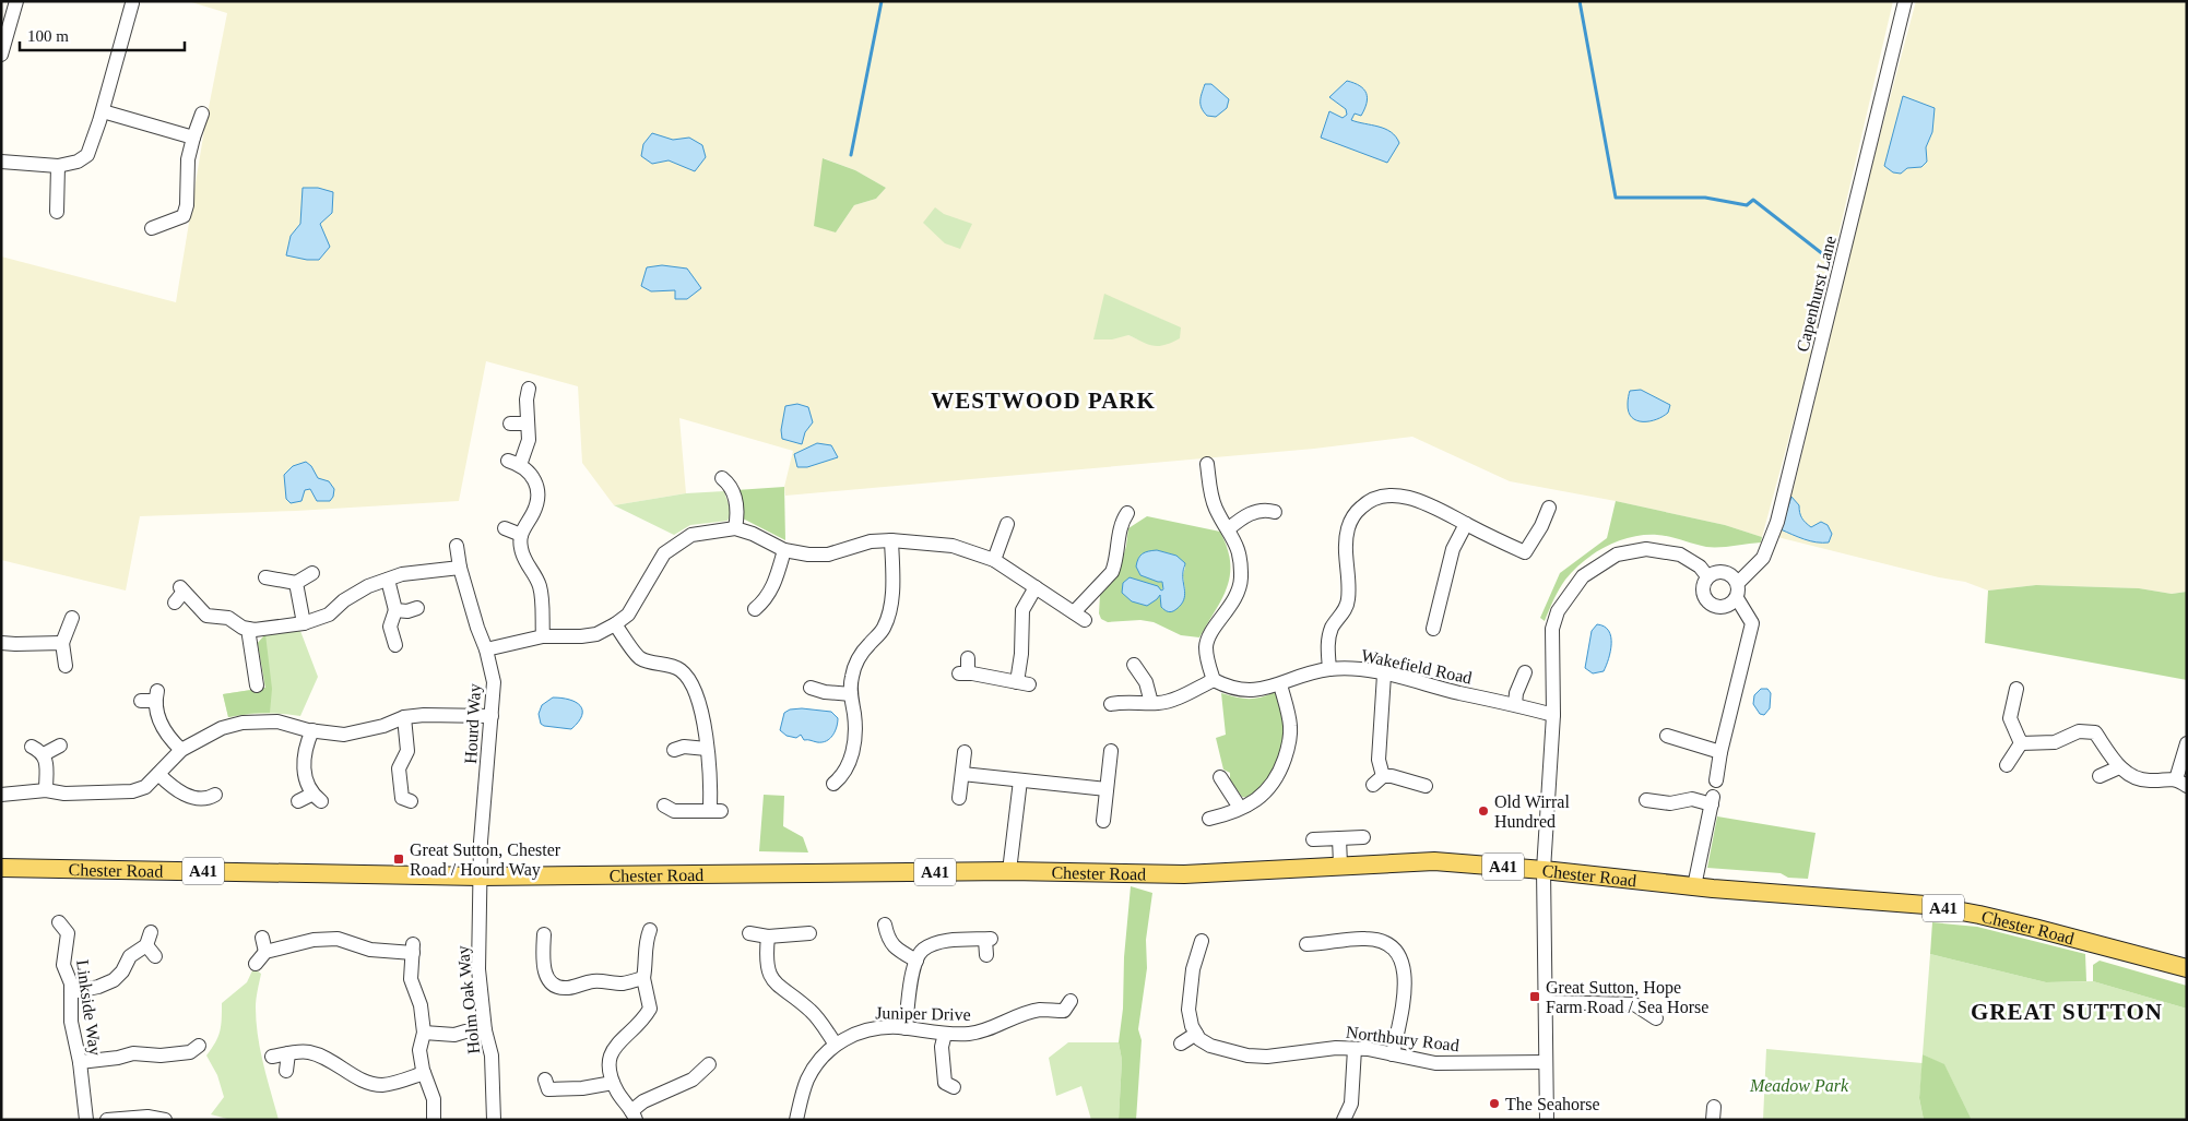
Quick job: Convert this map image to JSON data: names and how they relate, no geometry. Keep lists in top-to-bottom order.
{
  "streets": {
    "main road": ["A41", "Chester Road"],
    "street": [
      "Capenhurst Lane",
      "Wakefield Road",
      "Hourd Way",
      "Holm Oak Way",
      "Linkside Way",
      "Juniper Drive",
      "Northbury Road"
    ]
  },
  "crossings": [
    ["Hourd Way", "Chester Road"],
    ["Hourd Way", "Holm Oak Way"],
    ["Chester Road", "Holm Oak Way"]
  ],
  "districts": ["WESTWOOD PARK", "GREAT SUTTON"],
  "parks": ["Meadow Park"],
  "places": {
    "other": ["Old Wirral Hundred", "The Seahorse"],
    "transit": ["Great Sutton, Chester Road / Hourd Way", "Great Sutton, Hope Farm Road / Sea Horse"]
  },
  "scale_bar": "100 m"
}
